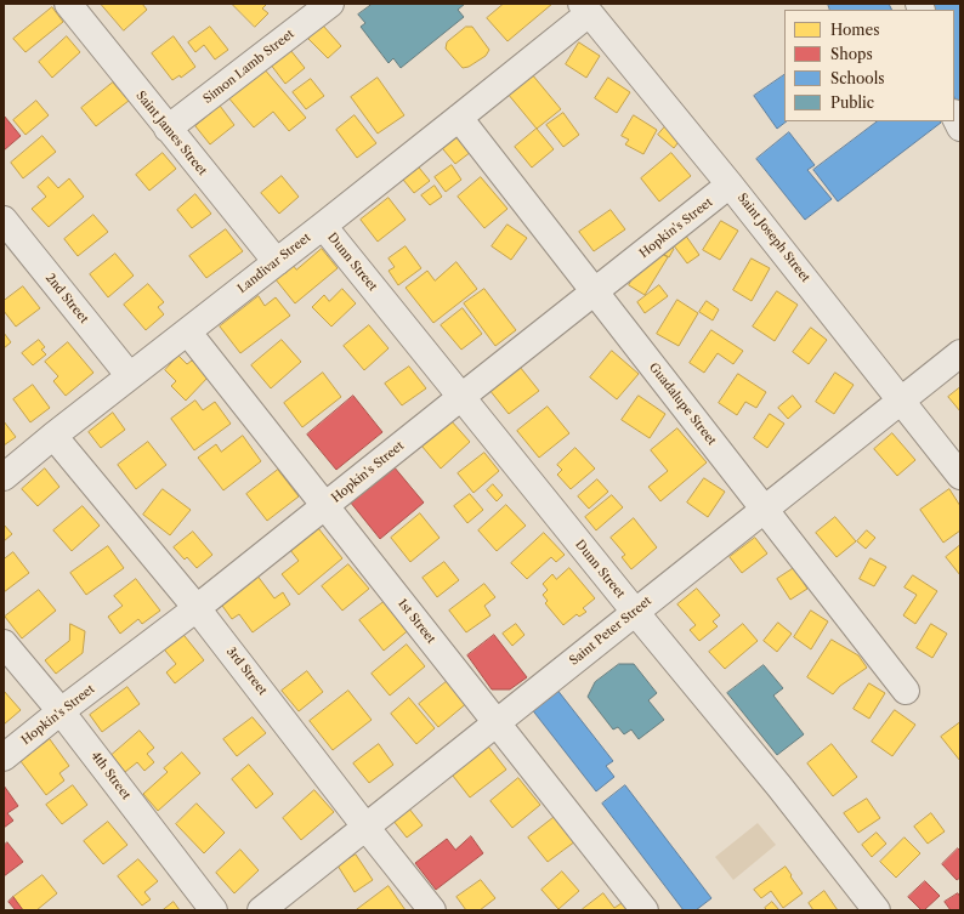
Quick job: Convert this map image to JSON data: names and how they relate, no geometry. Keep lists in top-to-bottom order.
{
  "streets": {
    "street": [
      "Simon Lamb Street",
      "Saint James Street",
      "Hopkin's Street",
      "Saint Joseph Street",
      "Dunn Street",
      "Landivar Street",
      "2nd Street",
      "Guadalupe Street",
      "1st Street",
      "Saint Peter Street",
      "3rd Street",
      "4th Street"
    ]
  },
  "crossings": [
    ["Simon Lamb Street", "Saint James Street"],
    ["Saint James Street", "Landivar Street"],
    ["Hopkin's Street", "Saint Joseph Street"],
    ["Hopkin's Street", "Dunn Street"],
    ["Hopkin's Street", "Guadalupe Street"],
    ["Hopkin's Street", "1st Street"],
    ["Hopkin's Street", "3rd Street"],
    ["Hopkin's Street", "4th Street"],
    ["Saint Joseph Street", "Landivar Street"],
    ["Saint Joseph Street", "Saint Peter Street"],
    ["Dunn Street", "Landivar Street"],
    ["Dunn Street", "Saint Peter Street"],
    ["Landivar Street", "2nd Street"],
    ["Landivar Street", "Guadalupe Street"],
    ["Landivar Street", "1st Street"],
    ["Landivar Street", "3rd Street"],
    ["Guadalupe Street", "Saint Peter Street"],
    ["1st Street", "Saint Peter Street"],
    ["Saint Peter Street", "3rd Street"]
  ],
  "legend": [
    "Homes",
    "Shops",
    "Schools",
    "Public"
  ]
}
